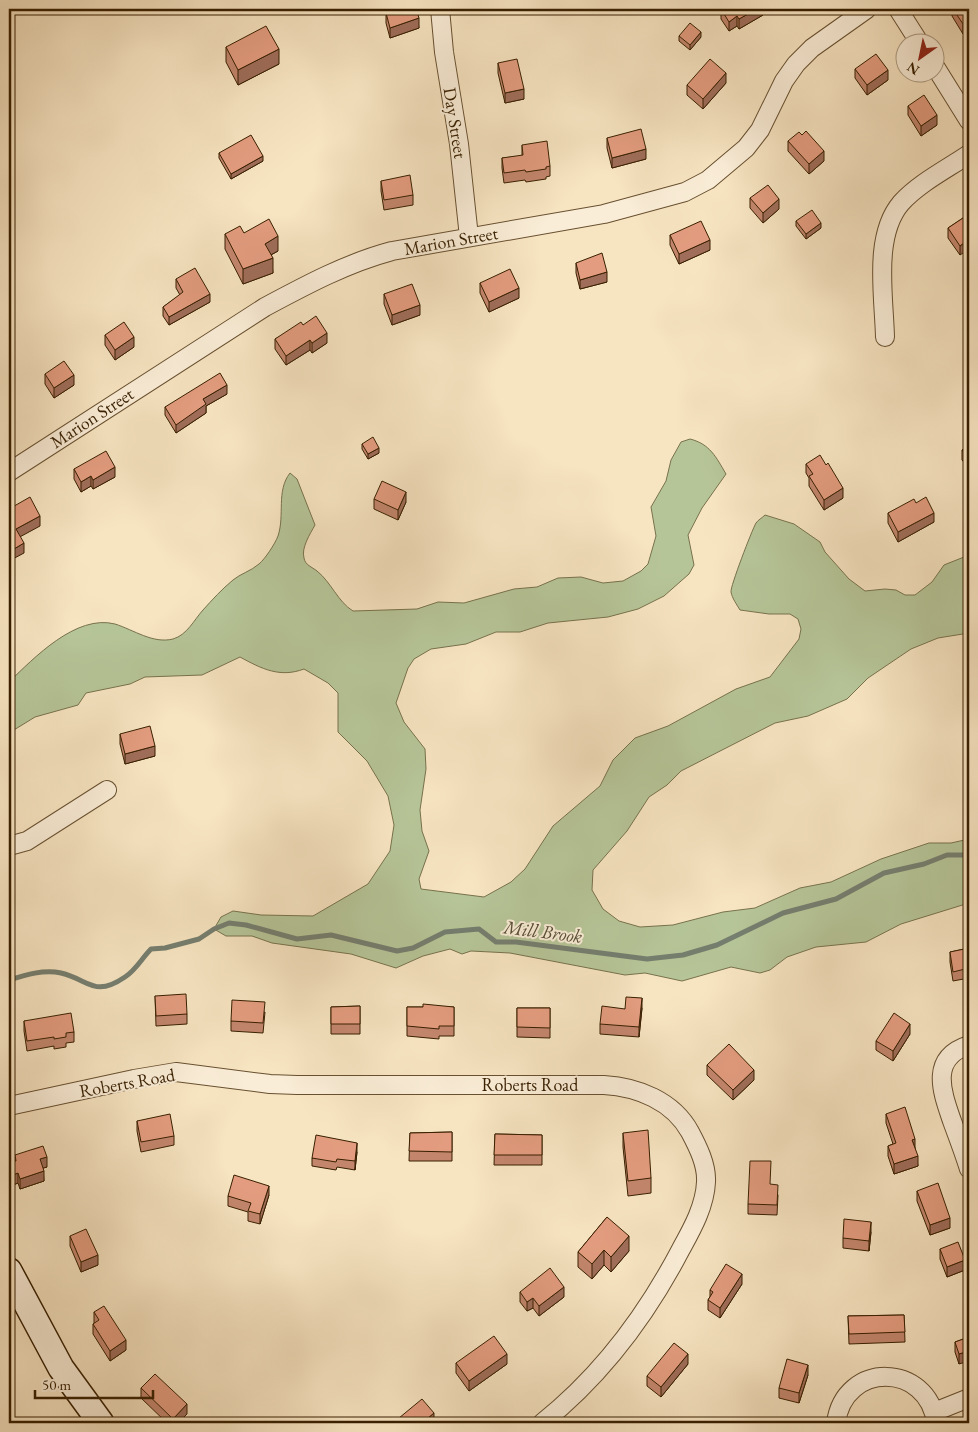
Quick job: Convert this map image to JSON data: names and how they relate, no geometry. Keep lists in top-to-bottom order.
{
  "streets": {
    "street": ["Day Street", "Marion Street", "Roberts Road"]
  },
  "crossings": [
    ["Day Street", "Marion Street"]
  ],
  "water": ["Mill Brook"],
  "scale_bar": "50 m",
  "north": "bottom left"
}
